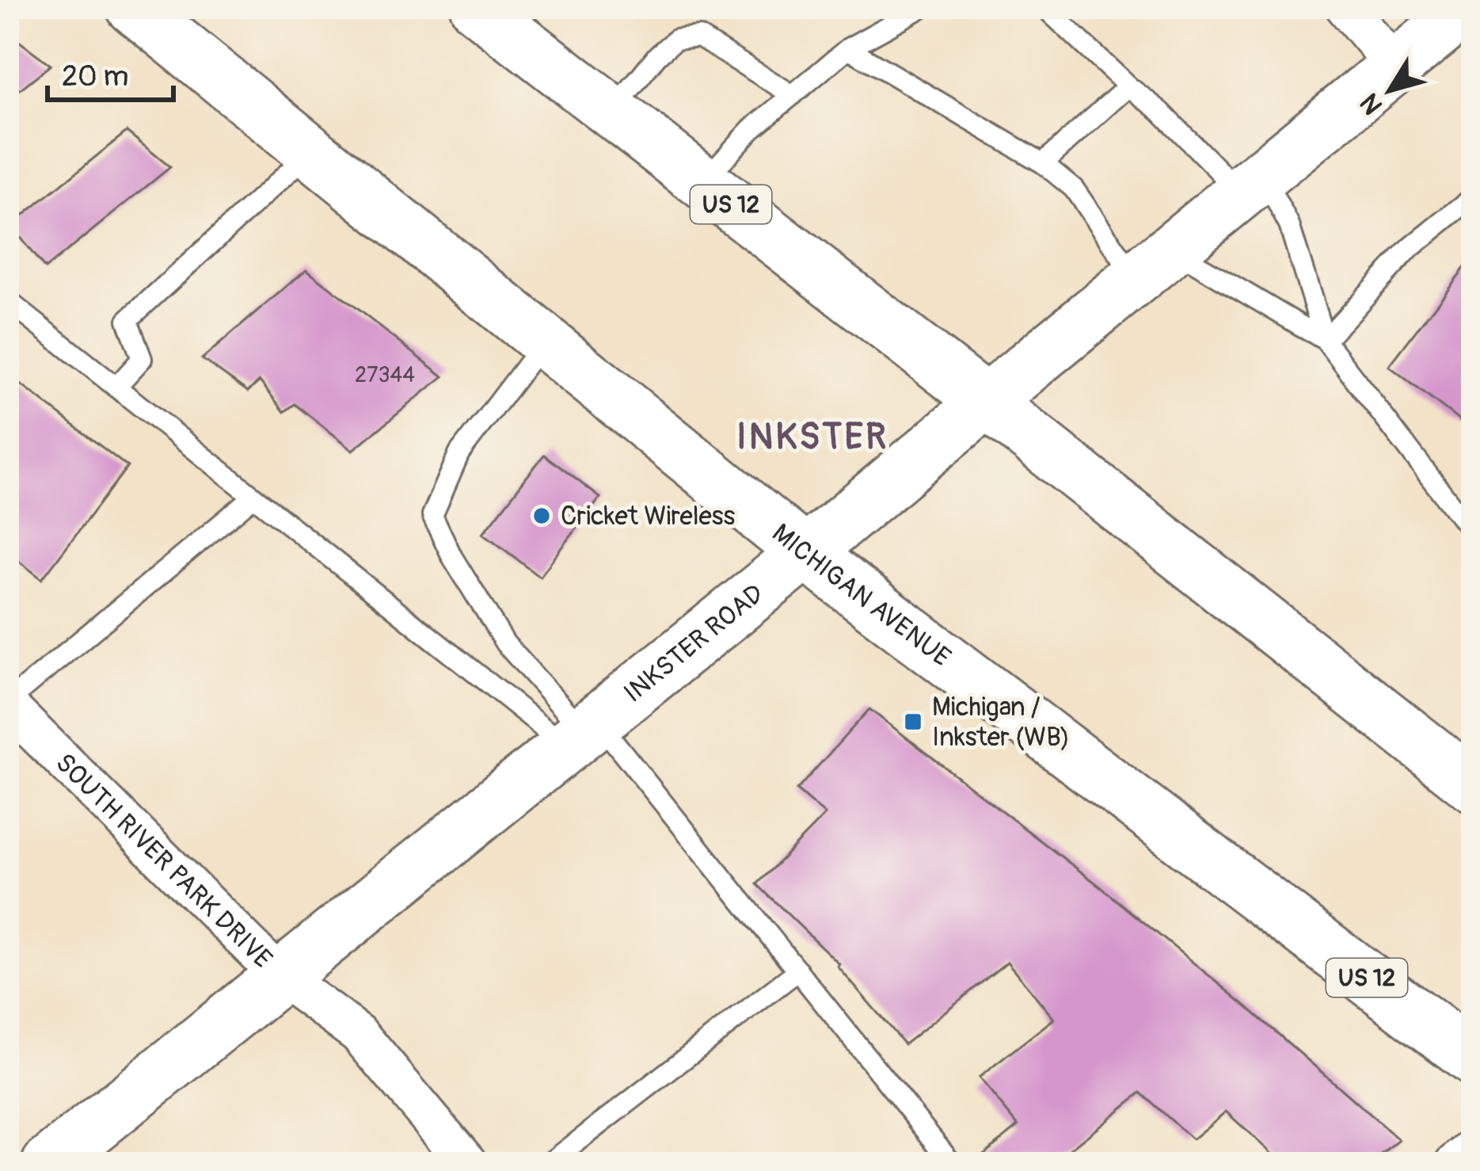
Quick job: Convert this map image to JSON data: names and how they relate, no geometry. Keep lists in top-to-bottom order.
{
  "streets": {
    "main road": ["US 12", "MICHIGAN AVENUE", "INKSTER ROAD"],
    "street": ["SOUTH RIVER PARK DRIVE"]
  },
  "crossings": [
    ["US 12", "INKSTER ROAD"],
    ["MICHIGAN AVENUE", "INKSTER ROAD"],
    ["INKSTER ROAD", "SOUTH RIVER PARK DRIVE"]
  ],
  "districts": ["INKSTER"],
  "places": {
    "other": ["Cricket Wireless"],
    "transit": ["Michigan / Inkster (WB)"]
  },
  "house_numbers": ["27344"],
  "scale_bar": "20 m",
  "north": "bottom left"
}
